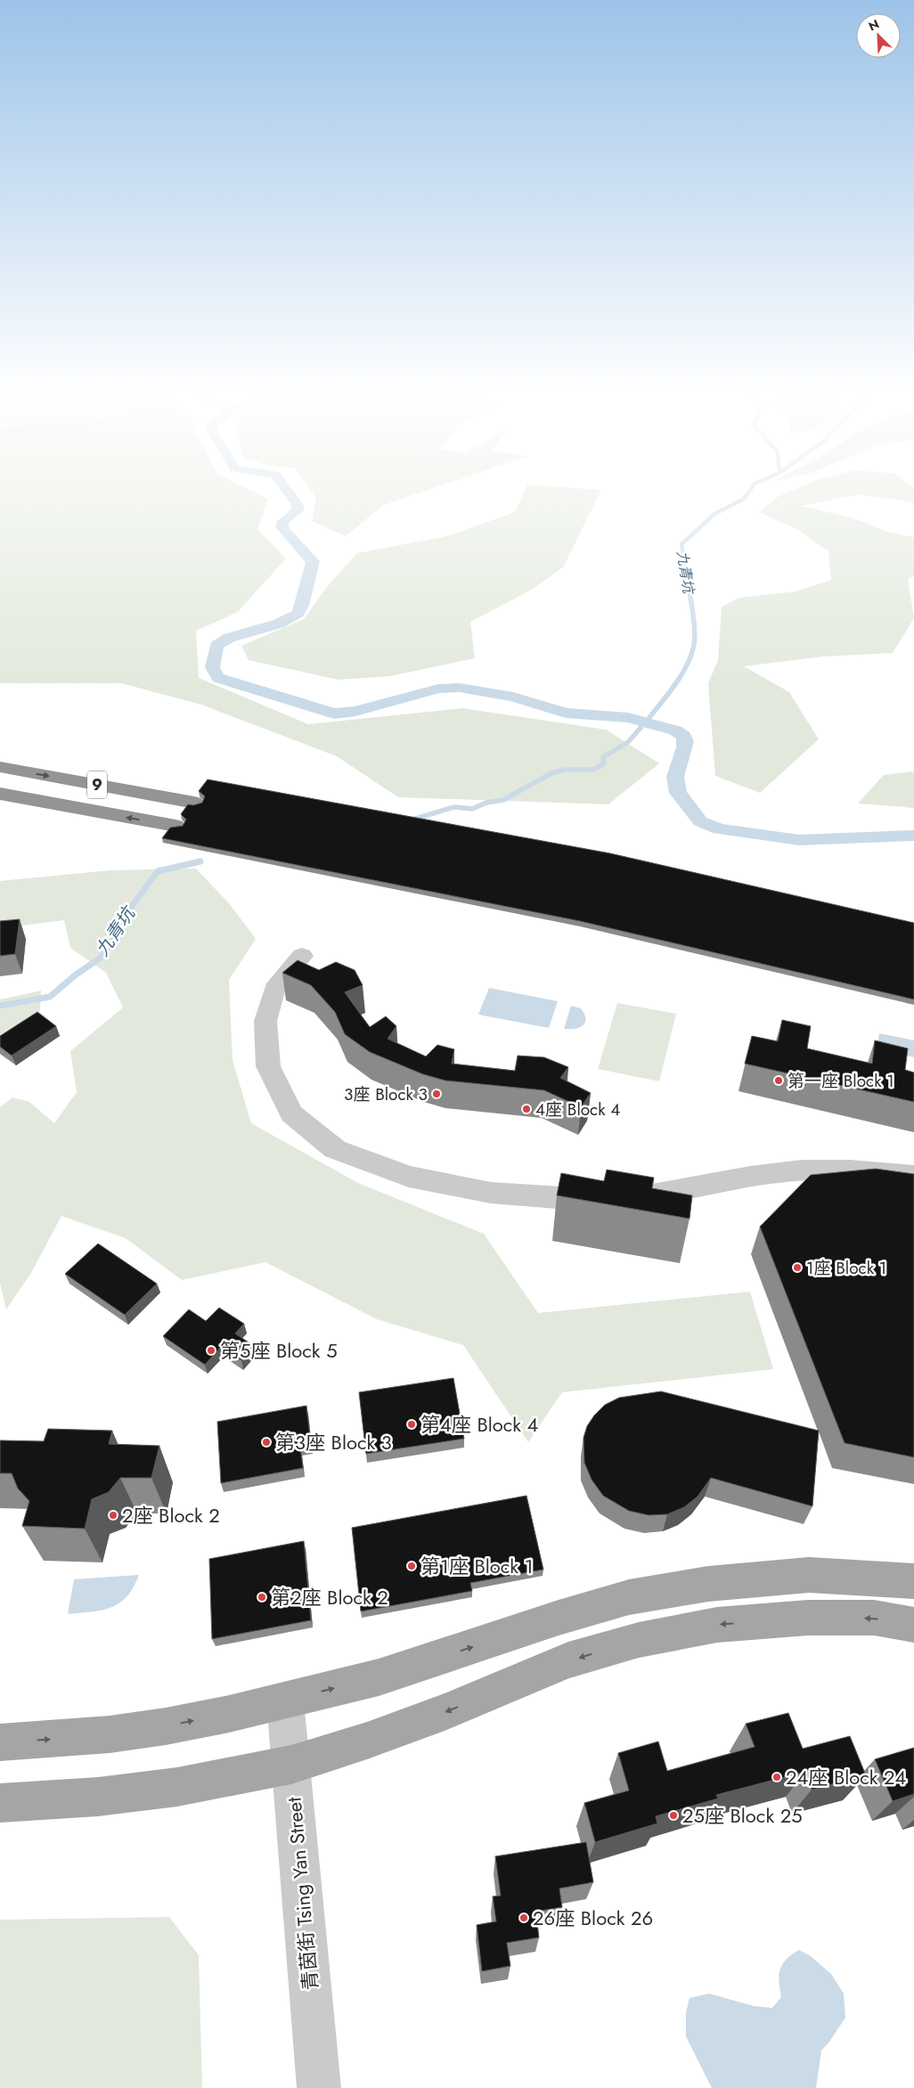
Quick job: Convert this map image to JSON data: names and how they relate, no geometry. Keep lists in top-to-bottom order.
{
  "streets": {
    "highway": ["9"],
    "street": ["青茵街 Tsing Yan Street"]
  },
  "water": ["九青坑"],
  "places": [
    "第一座 Block 1",
    "3座 Block 3",
    "4座 Block 4",
    "1座 Block 1",
    "第5座 Block 5",
    "第4座 Block 4",
    "第3座 Block 3",
    "2座 Block 2",
    "第1座 Block 1",
    "第2座 Block 2",
    "24座 Block 24",
    "25座 Block 25",
    "26座 Block 26"
  ],
  "north": "top left"
}
